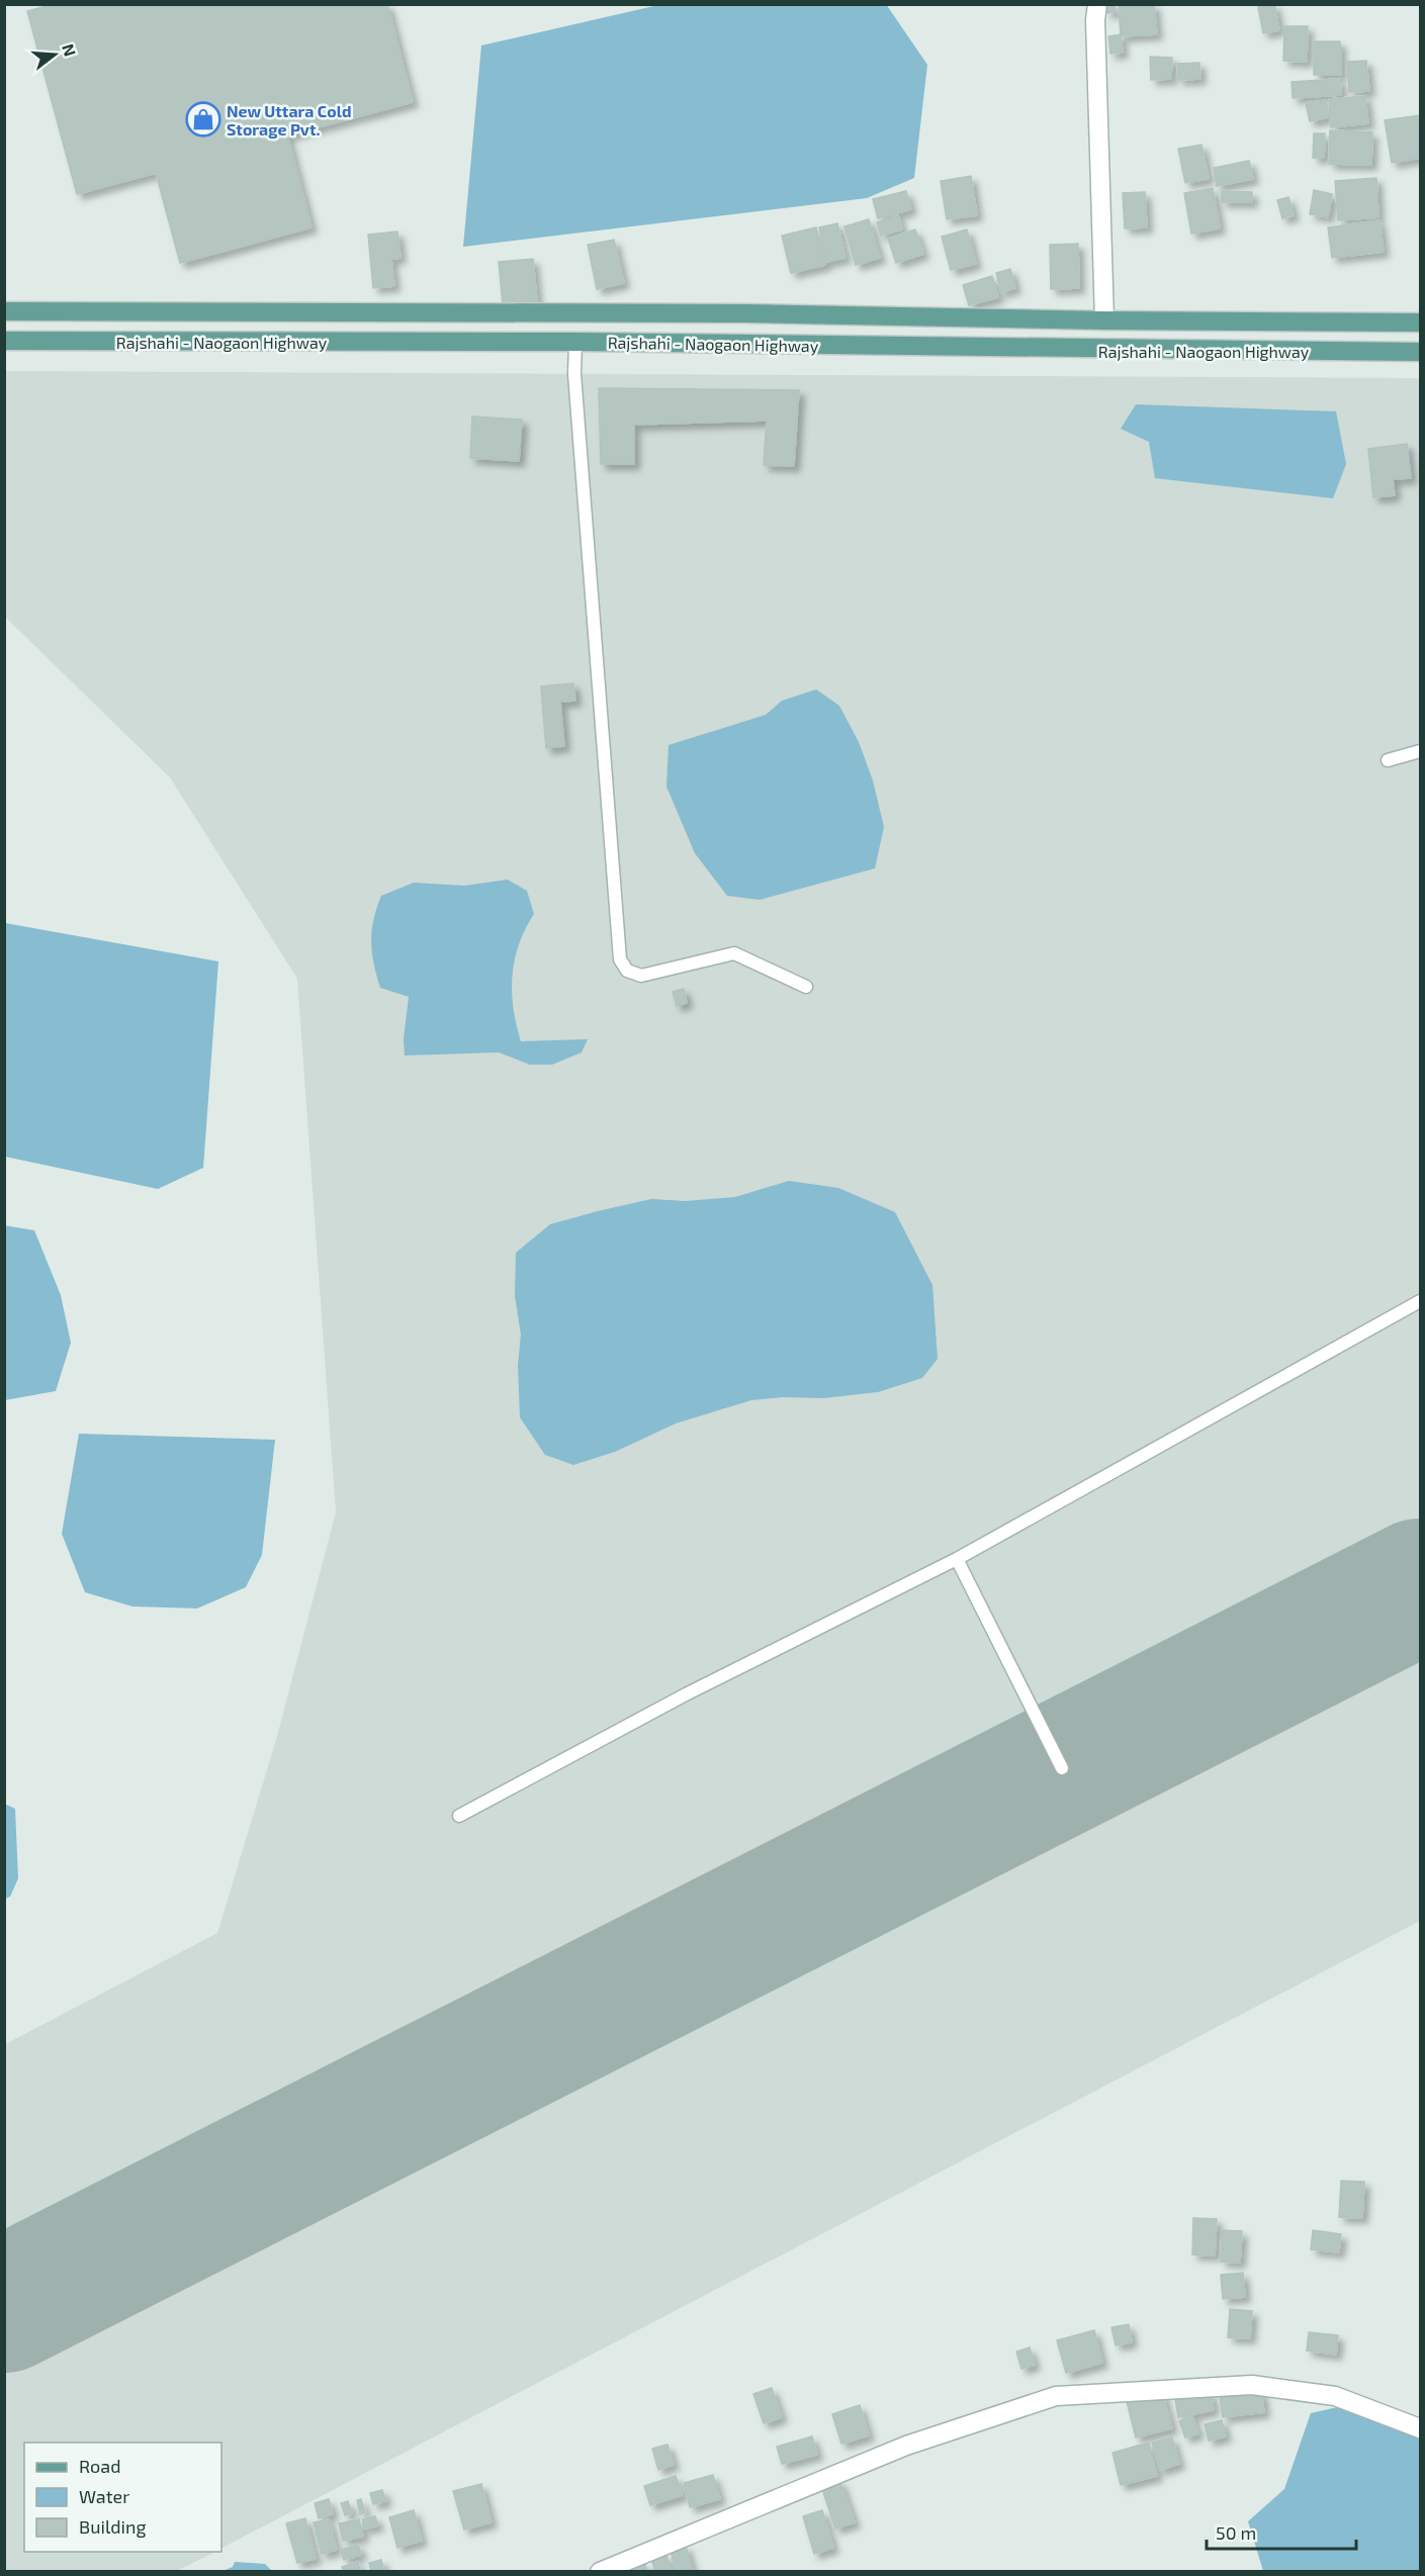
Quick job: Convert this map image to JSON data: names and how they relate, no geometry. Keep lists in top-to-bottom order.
{
  "streets": {
    "main road": ["Rajshahi - Naogaon Highway"]
  },
  "places": {
    "shop": ["New Uttara Cold Storage Pvt."]
  },
  "legend": ["Road", "Water", "Building"],
  "scale_bar": "50 m",
  "north": "right"
}
